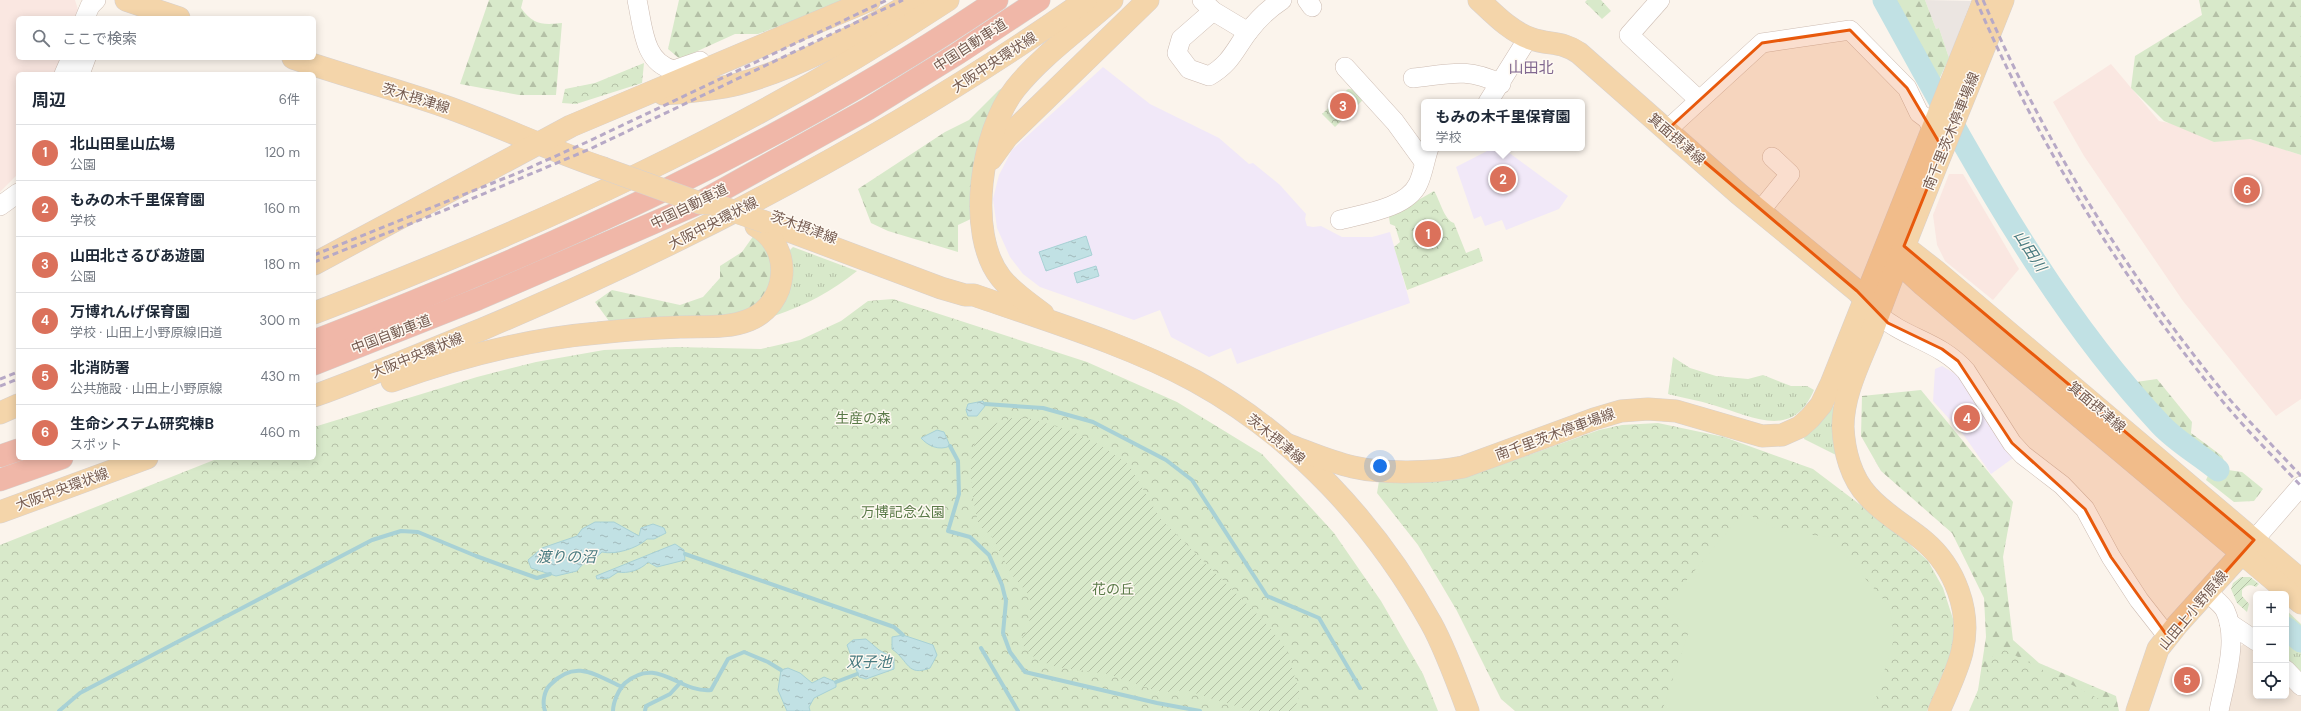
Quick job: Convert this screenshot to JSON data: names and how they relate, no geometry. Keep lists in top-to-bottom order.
{
  "streets": {
    "highway": ["中国自動車道"],
    "main road": [
      "大阪中央環状線",
      "茨木摂津線",
      "南千里茨木停車場線",
      "箕面摂津線",
      "山田上小野原線"
    ]
  },
  "crossings": [
    ["茨木摂津線", "南千里茨木停車場線"],
    ["南千里茨木停車場線", "箕面摂津線"],
    ["箕面摂津線", "山田上小野原線"]
  ],
  "districts": ["山田北"],
  "water": ["山田川", "渡りの沼", "双子池"],
  "parks": ["生産の森", "万博記念公園", "花の丘"],
  "page": {
    "search": "ここで検索",
    "heading": ["周辺", "6件"],
    "pins": [
      "3",
      "2",
      "6",
      "1",
      "4",
      "5"
    ],
    "popup": ["もみの木千里保育園", "学校"],
    "list": [
      {
        "mark": "1",
        "name": "北山田星山広場",
        "note": "公園",
        "value": "120 m"
      },
      {
        "mark": "2",
        "name": "もみの木千里保育園",
        "note": "学校",
        "value": "160 m"
      },
      {
        "mark": "3",
        "name": "山田北さるびあ遊園",
        "note": "公園",
        "value": "180 m"
      },
      {
        "mark": "4",
        "name": "万博れんげ保育園",
        "note": "学校 · 山田上小野原線旧道",
        "value": "300 m"
      },
      {
        "mark": "5",
        "name": "北消防署",
        "note": "公共施設 · 山田上小野原線",
        "value": "430 m"
      },
      {
        "mark": "6",
        "name": "生命システム研究棟B",
        "note": "スポット",
        "value": "460 m"
      }
    ],
    "map_buttons": ["+", "−"]
  }
}
